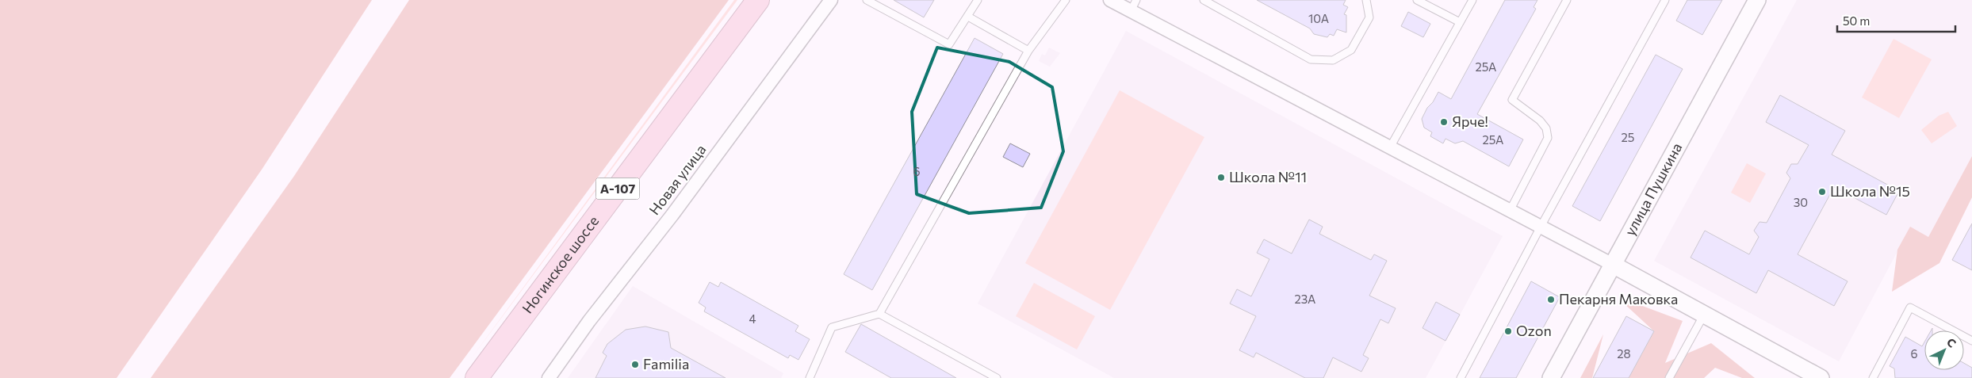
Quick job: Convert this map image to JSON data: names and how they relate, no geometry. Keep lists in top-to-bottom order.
{
  "streets": {
    "highway": ["А-107", "Ногинское шоссе"],
    "street": ["Новая улица", "улица Пушкина"]
  },
  "places": [
    "Ярче!",
    "Школа №11",
    "Школа №15",
    "Пекарня Маковка",
    "Ozon",
    "Familia"
  ],
  "house_numbers": [
    "10А",
    "25А",
    "25",
    "25А",
    "6",
    "30",
    "23А",
    "4",
    "28",
    "6"
  ],
  "scale_bar": "50 m",
  "north": "top right"
}
